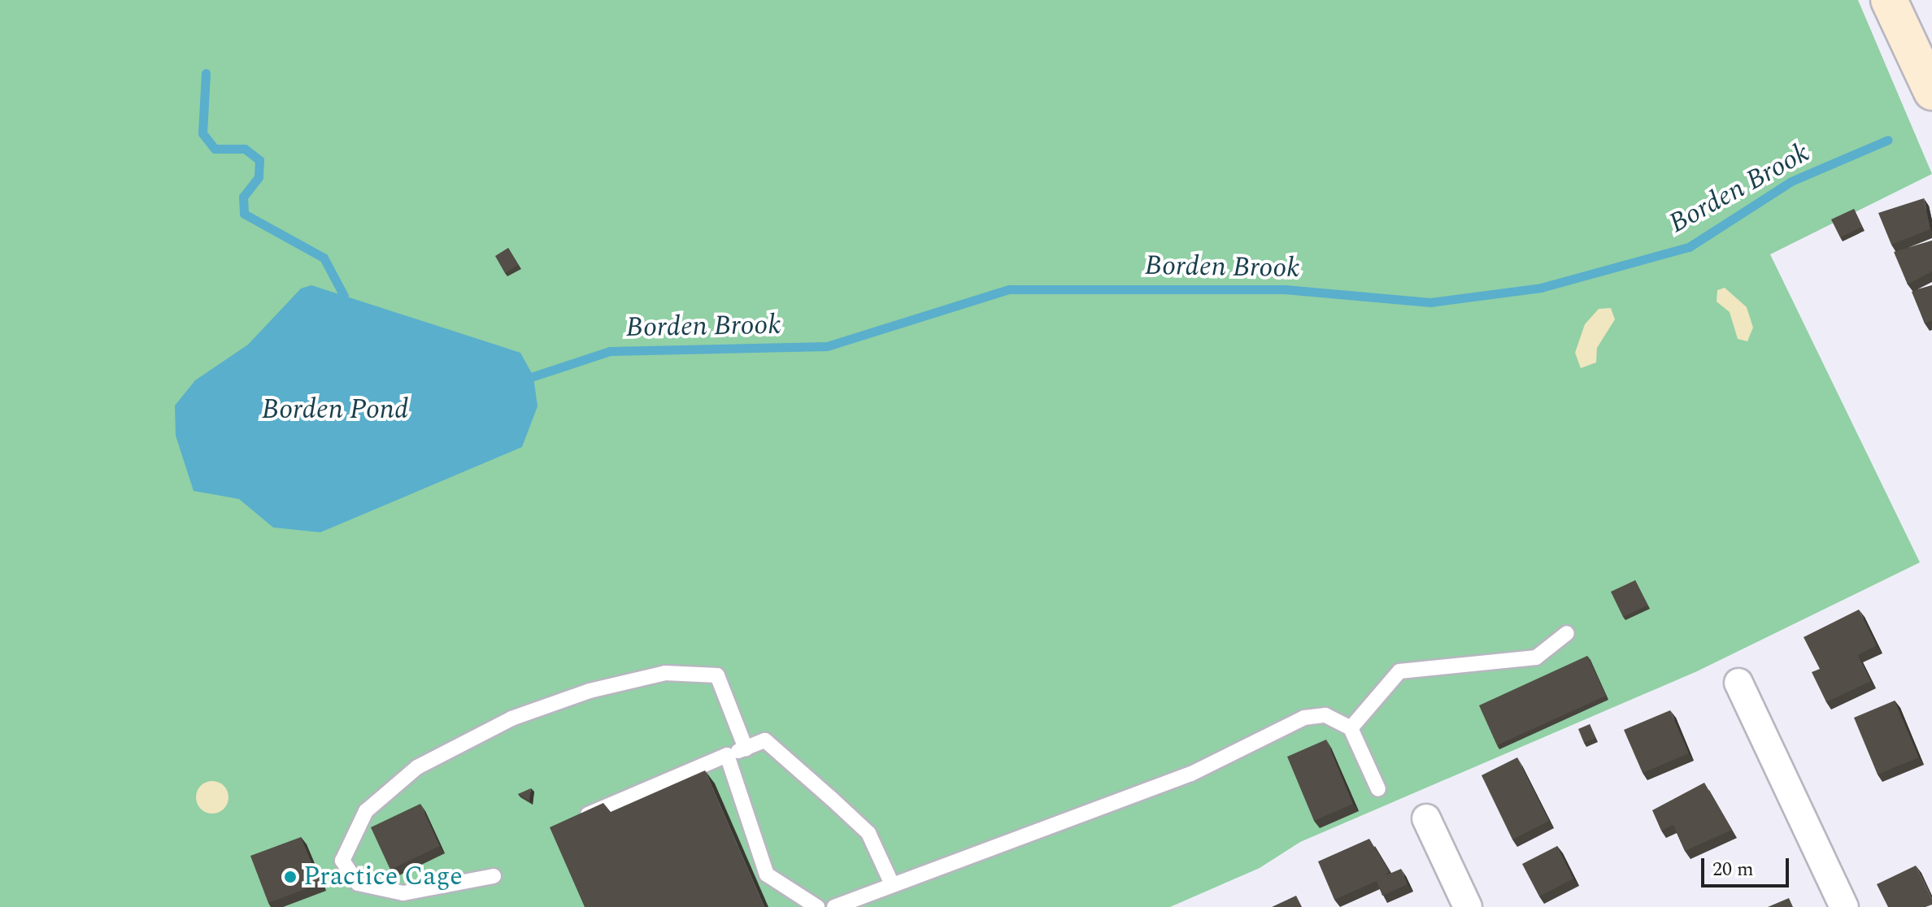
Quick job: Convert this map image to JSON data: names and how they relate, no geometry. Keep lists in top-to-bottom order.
{
  "water": ["Borden Brook", "Borden Pond"],
  "places": ["Practice Cage"],
  "scale_bar": "20 m"
}
